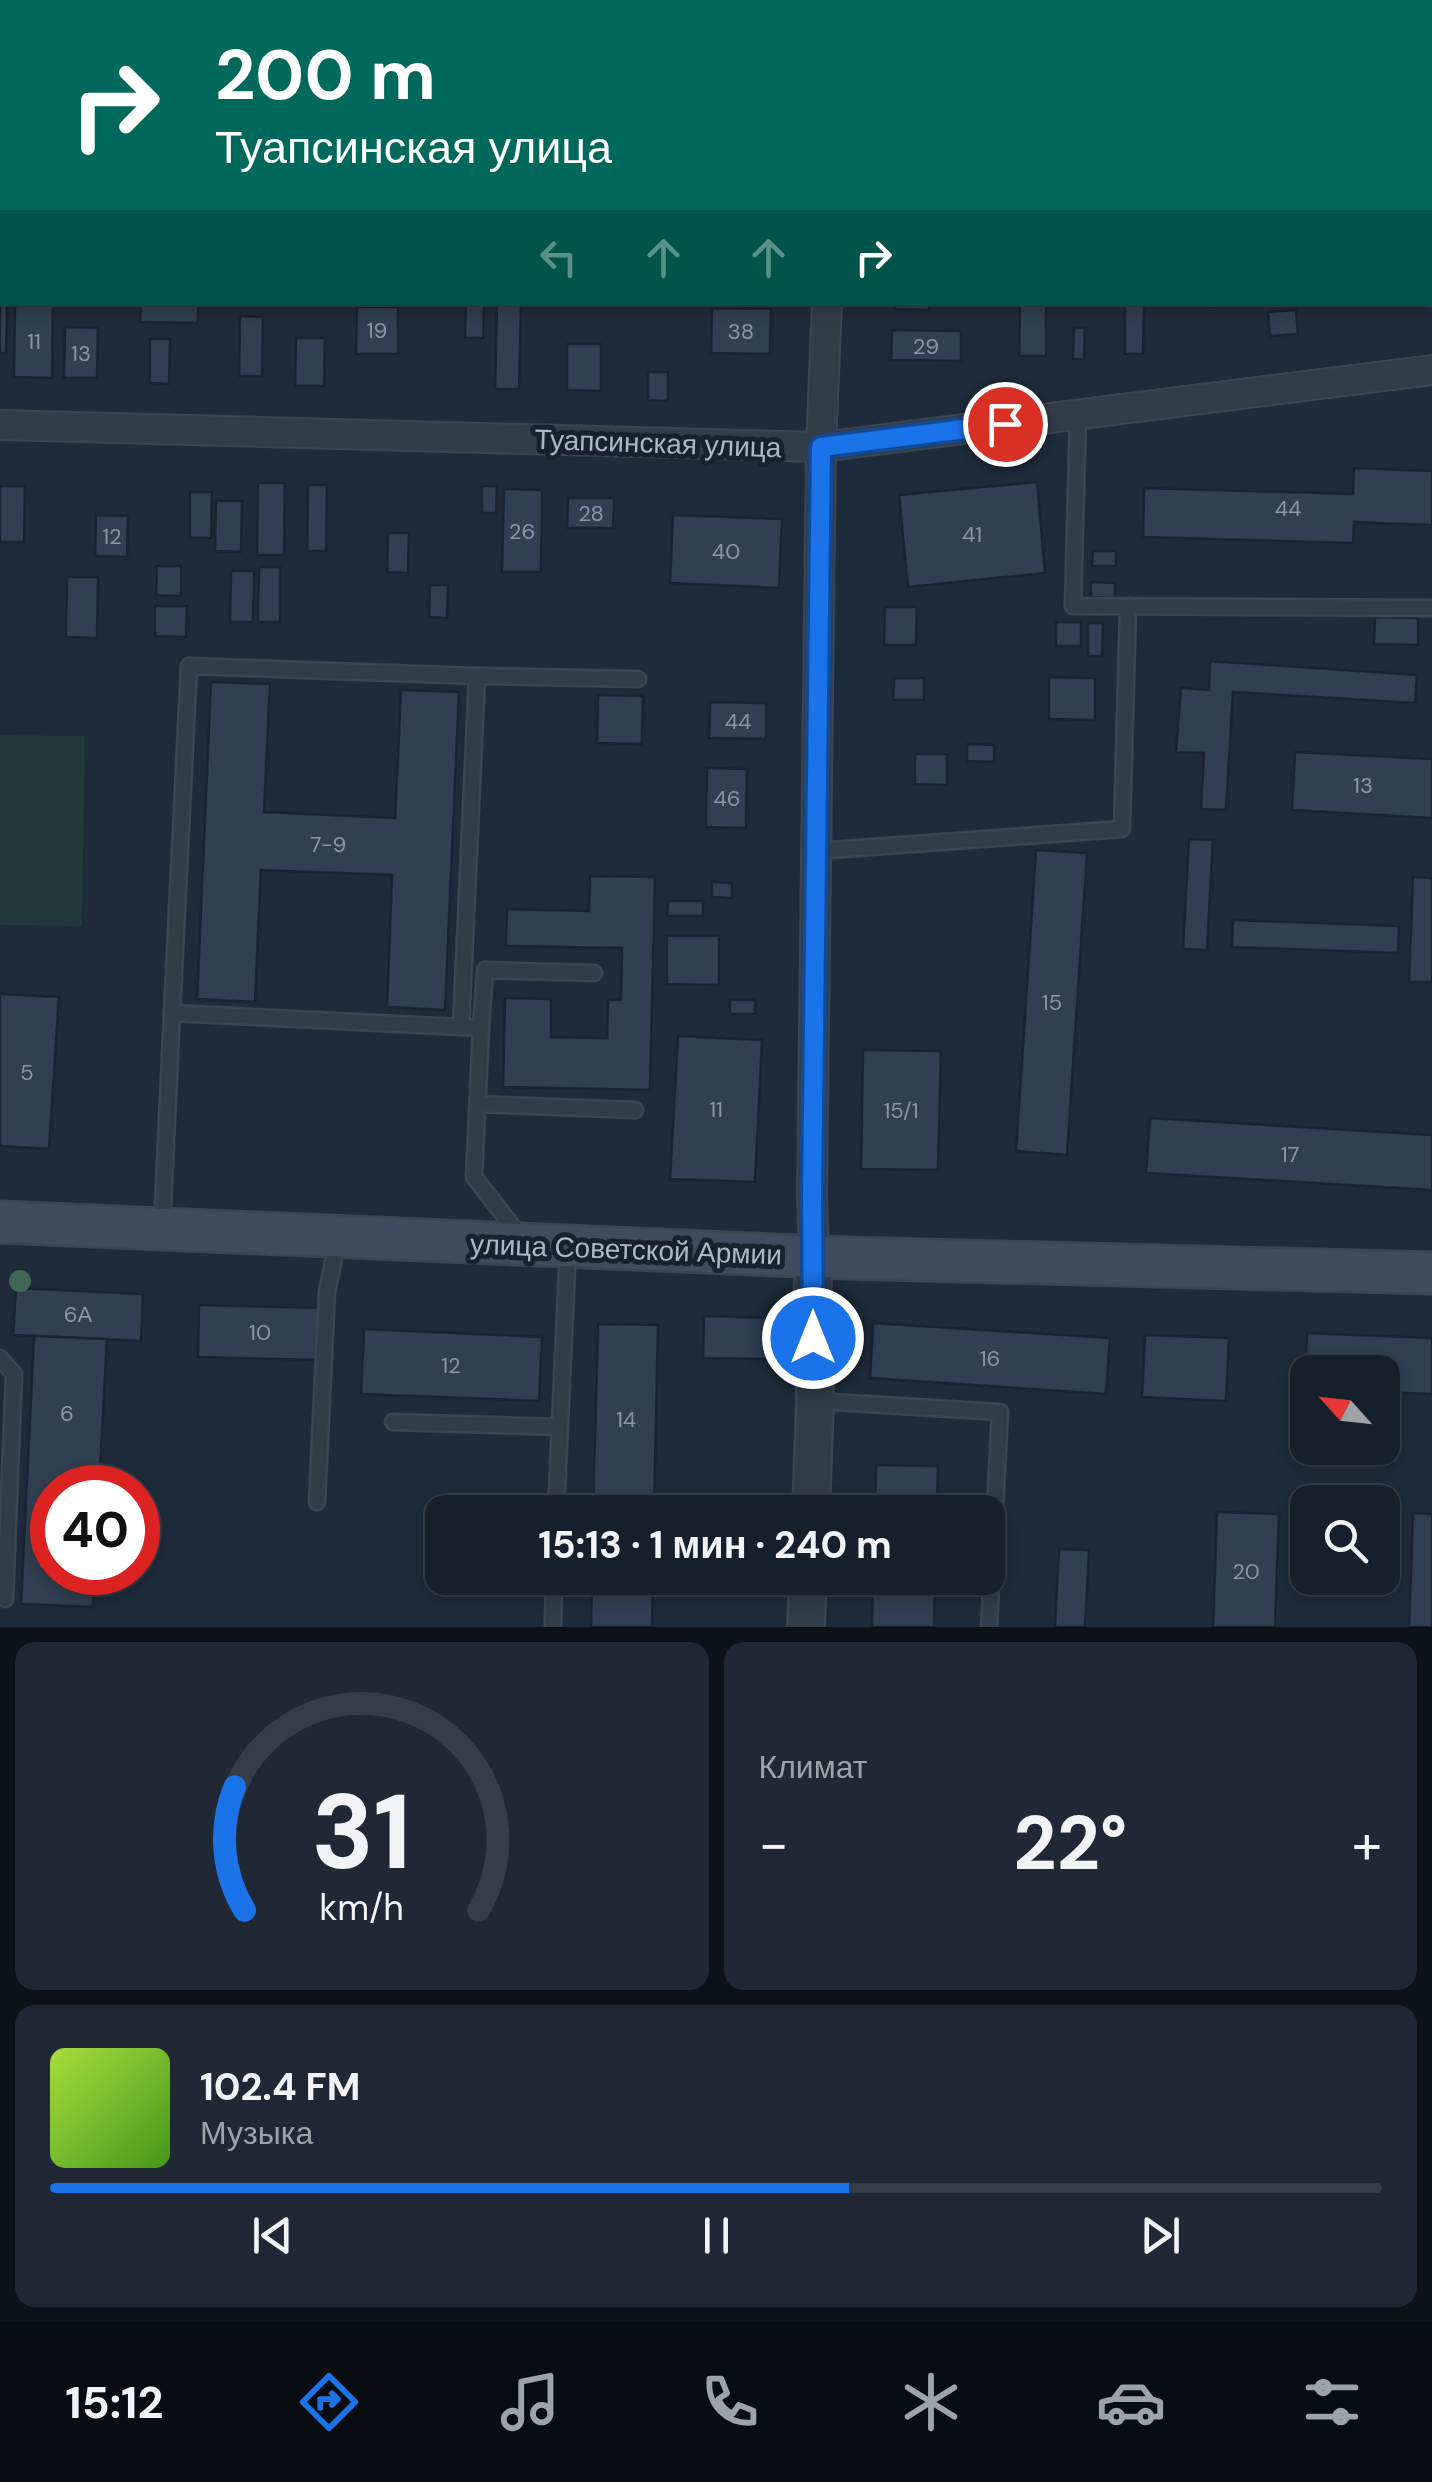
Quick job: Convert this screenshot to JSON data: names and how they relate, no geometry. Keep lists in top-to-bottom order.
{
  "streets": {
    "main road": ["улица Советской Армии"],
    "street": ["Туапсинская улица"]
  },
  "house_numbers": [
    "19",
    "38",
    "11",
    "29",
    "13",
    "44",
    "28",
    "26",
    "41",
    "12",
    "40",
    "44",
    "13",
    "46",
    "7-9",
    "15",
    "5",
    "11",
    "15/1",
    "17",
    "6А",
    "10",
    "16",
    "12",
    "6",
    "14",
    "20"
  ],
  "north": "top left",
  "page": {
    "turn": ["200 m", "Туапсинская улица"],
    "limit": "40",
    "trip": "15:13 · 1 мин · 240 m",
    "tile": "Климат",
    "heat": ["−", "22°", "+"],
    "song": ["102.4 FM", "Музыка"],
    "tabs": "15:12",
    "gauge": ["31", "km/h"]
  }
}
